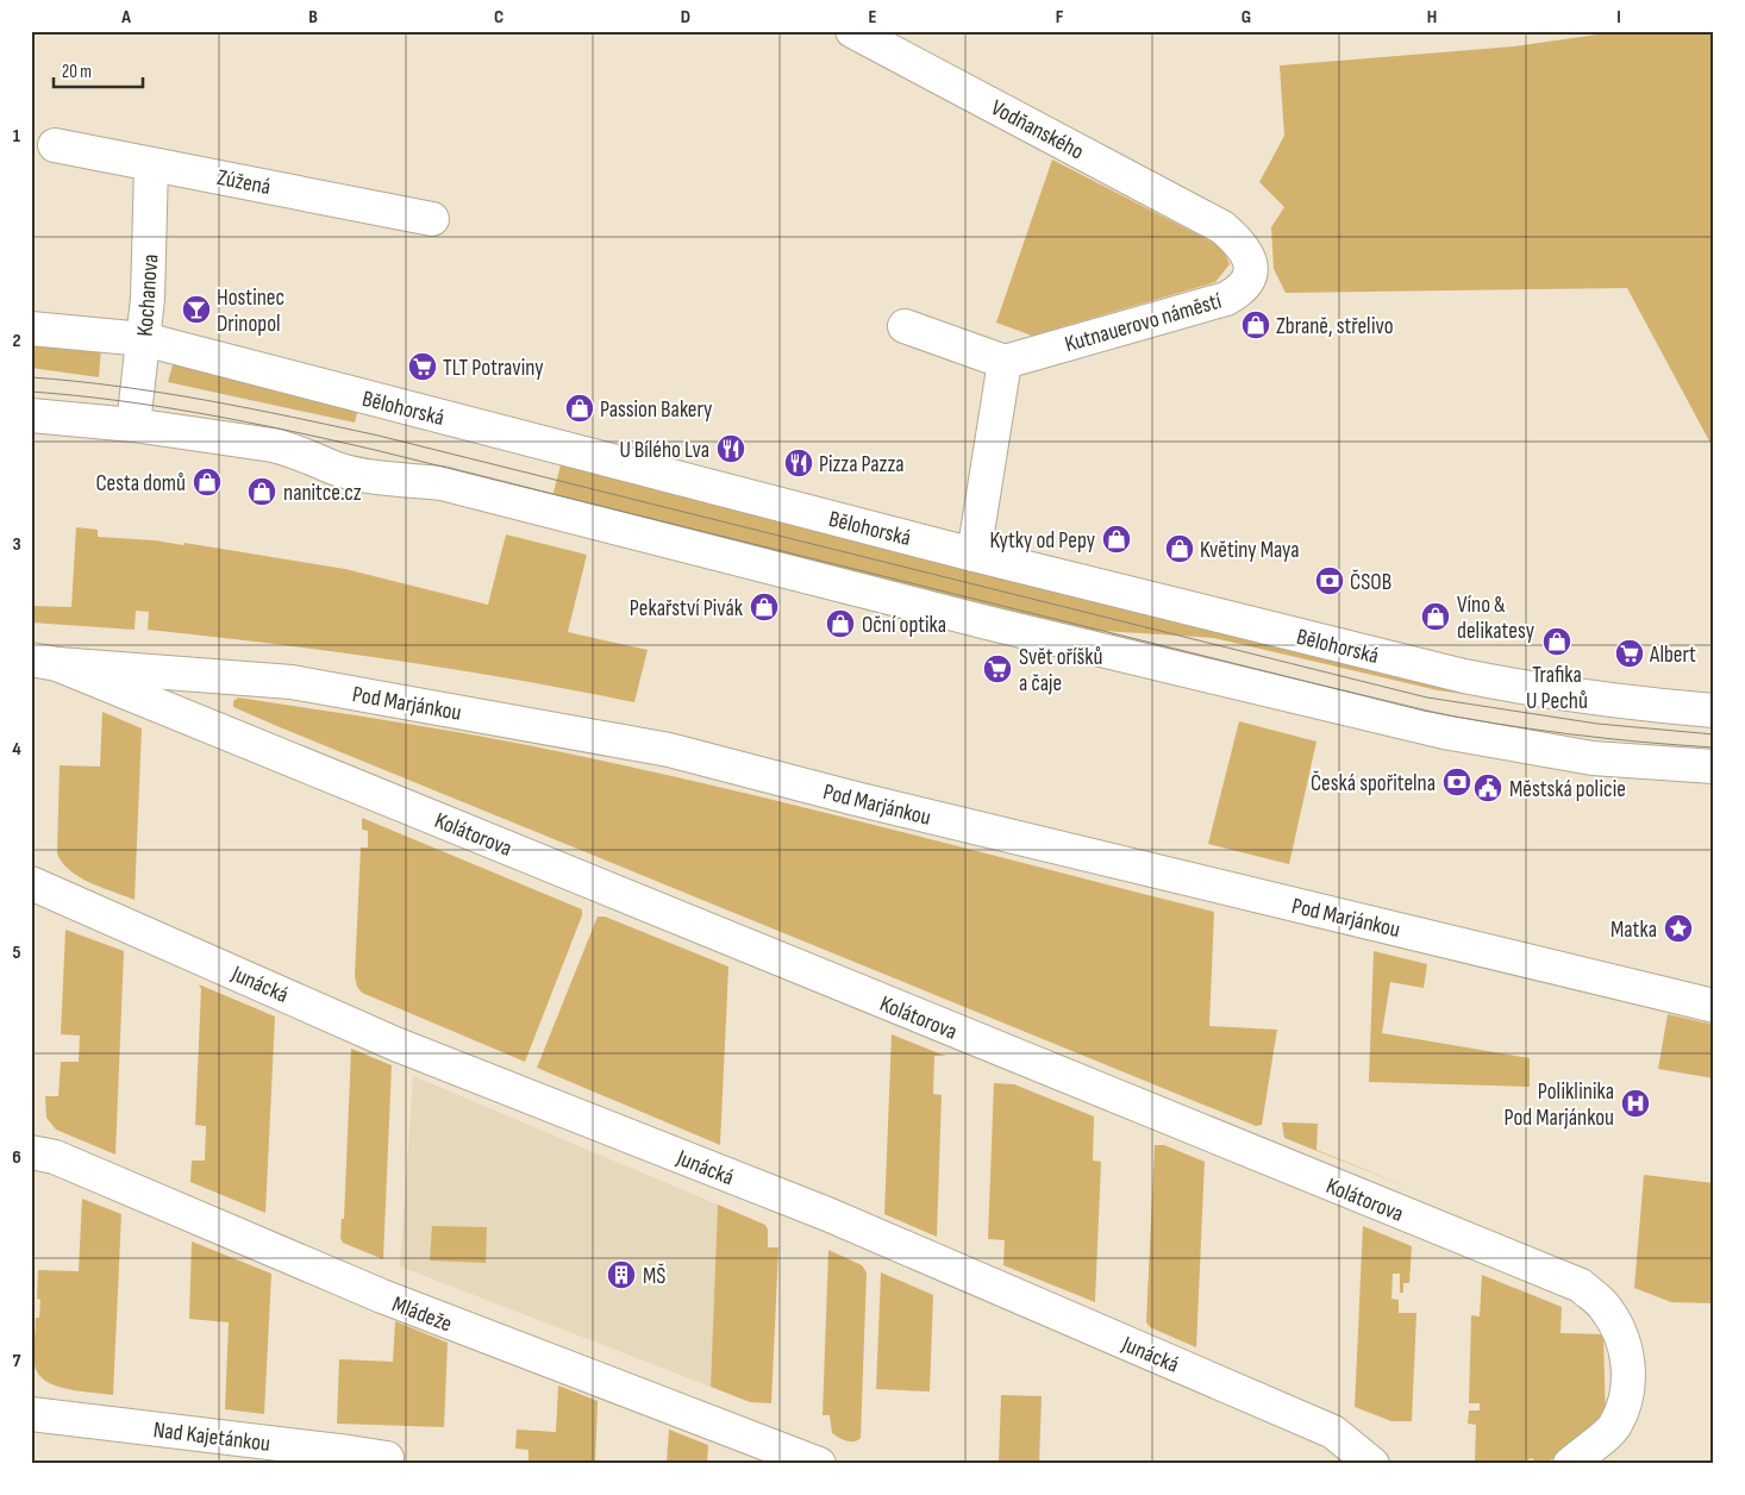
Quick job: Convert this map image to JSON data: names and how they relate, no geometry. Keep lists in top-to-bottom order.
{
  "streets": {
    "street": [
      "Vodňanského",
      "Zúžená",
      "Kochanova",
      "Kutnauerovo náměstí",
      "Bělohorská",
      "Pod Marjánkou",
      "Kolátorova",
      "Junácká",
      "Mládeže",
      "Nad Kajetánkou"
    ]
  },
  "crossings": [
    ["Vodňanského", "Kutnauerovo náměstí"],
    ["Zúžená", "Kochanova"],
    ["Kochanova", "Bělohorská"],
    ["Pod Marjánkou", "Kolátorova"]
  ],
  "places": {
    "bar": ["Hostinec Drinopol"],
    "shop": [
      "Zbraně, střelivo",
      "Passion Bakery",
      "Cesta domů",
      "nanitce.cz",
      "Kytky od Pepy",
      "Květiny Maya",
      "Pekařství Pivák",
      "Víno & delikatesy",
      "Oční optika",
      "Trafika U Pechů"
    ],
    "supermarket": ["TLT Potraviny", "Albert", "Svět oříšků a čaje"],
    "restaurant": ["U Bílého Lva", "Pizza Pazza"],
    "bank": ["ČSOB", "Česká spořitelna"],
    "public building": ["Městská policie"],
    "place": ["Matka"],
    "hospital": ["Poliklinika Pod Marjánkou"],
    "building": ["MŠ"]
  },
  "scale_bar": "20 m",
  "grid": {
    "columns": [
      "A",
      "B",
      "C",
      "D",
      "E",
      "F",
      "G",
      "H",
      "I"
    ],
    "rows": [
      "1",
      "2",
      "3",
      "4",
      "5",
      "6",
      "7"
    ]
  }
}
